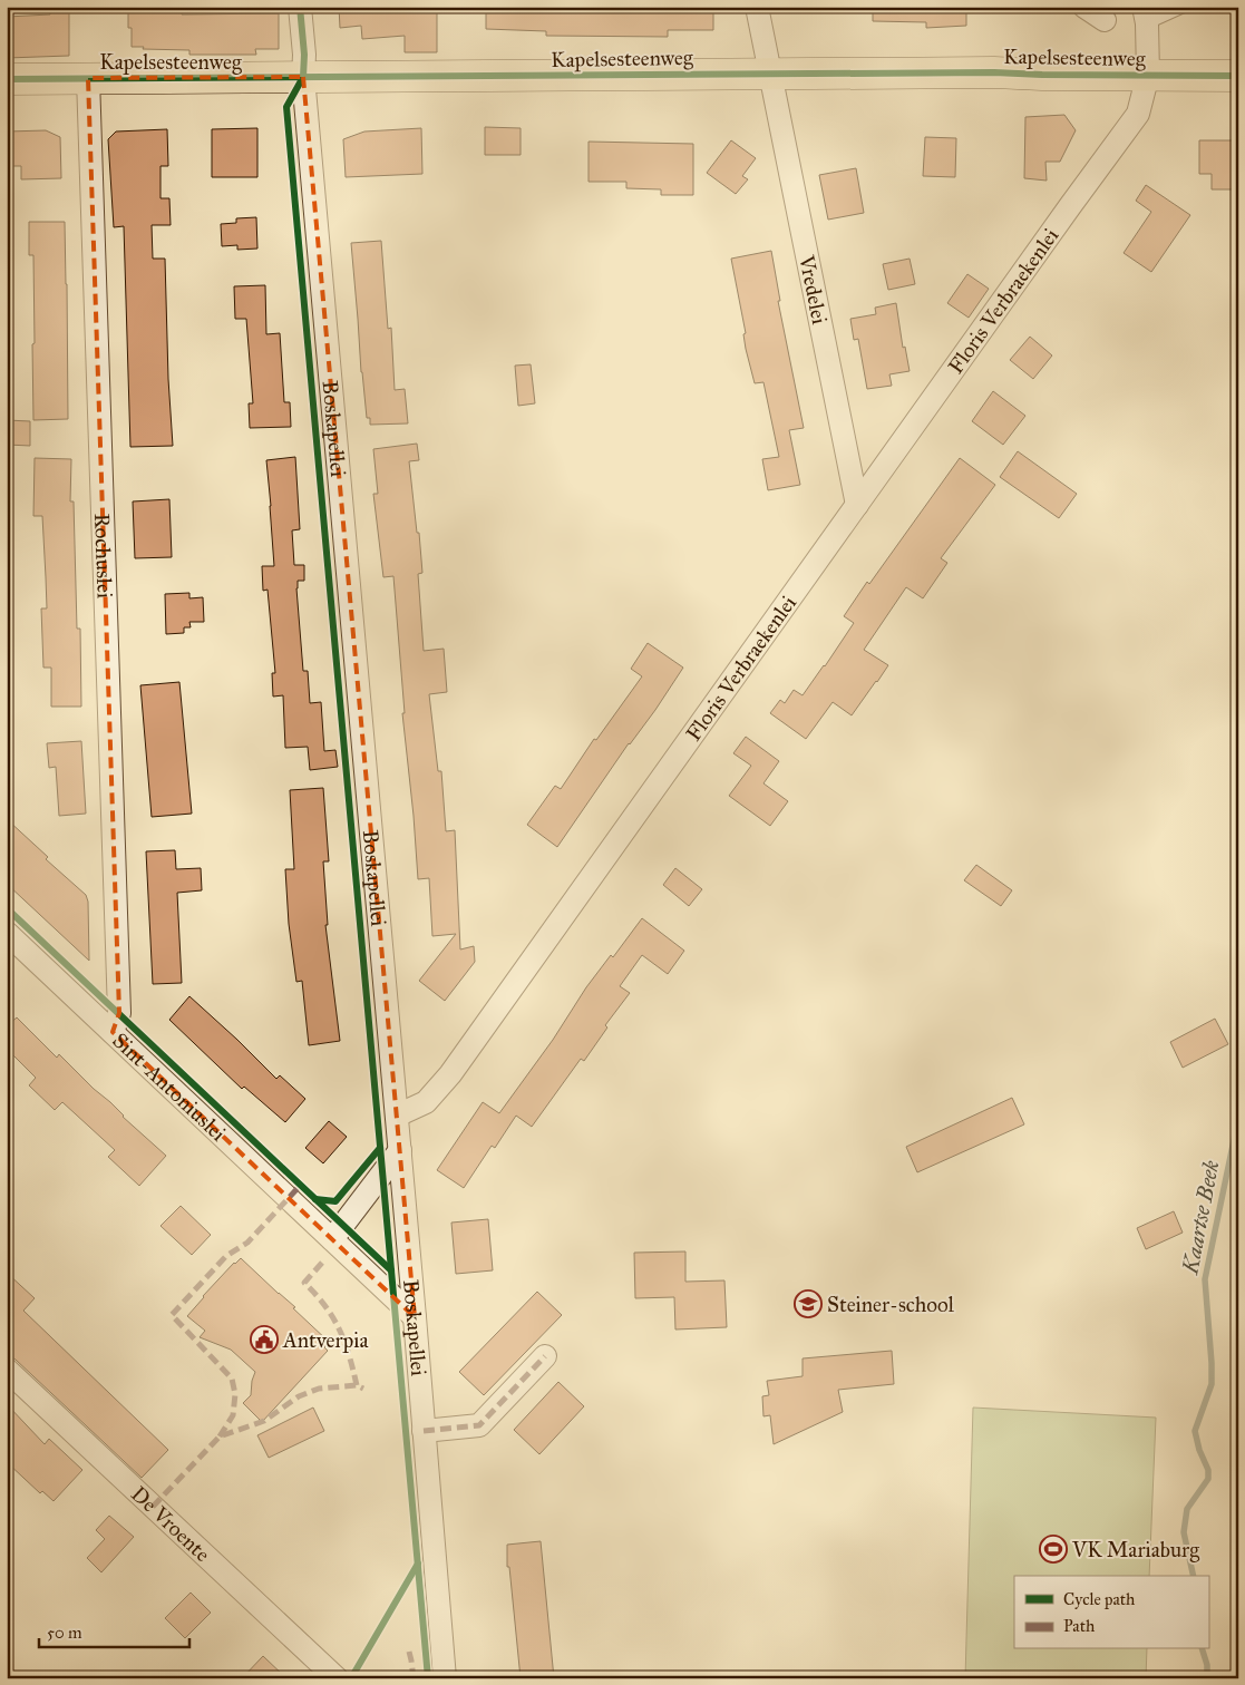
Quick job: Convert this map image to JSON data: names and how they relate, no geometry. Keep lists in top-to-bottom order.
{
  "streets": {
    "main road": ["Kapelsesteenweg"],
    "street": [
      "Vredelei",
      "Floris Verbraekenlei",
      "Boskapellei",
      "Rochuslei",
      "Sint-Antoniuslei",
      "De Vroente"
    ]
  },
  "crossings": [
    ["Kapelsesteenweg", "Vredelei"],
    ["Kapelsesteenweg", "Floris Verbraekenlei"],
    ["Kapelsesteenweg", "Boskapellei"],
    ["Kapelsesteenweg", "Rochuslei"],
    ["Vredelei", "Floris Verbraekenlei"],
    ["Floris Verbraekenlei", "Boskapellei"],
    ["Boskapellei", "Sint-Antoniuslei"],
    ["Rochuslei", "Sint-Antoniuslei"]
  ],
  "water": ["Kaartse Beek"],
  "places": {
    "school or university": ["Steiner-school"],
    "public building": ["Antverpia"],
    "sports": ["VK Mariaburg"]
  },
  "legend": ["Cycle path", "Path"],
  "scale_bar": "50 m"
}
